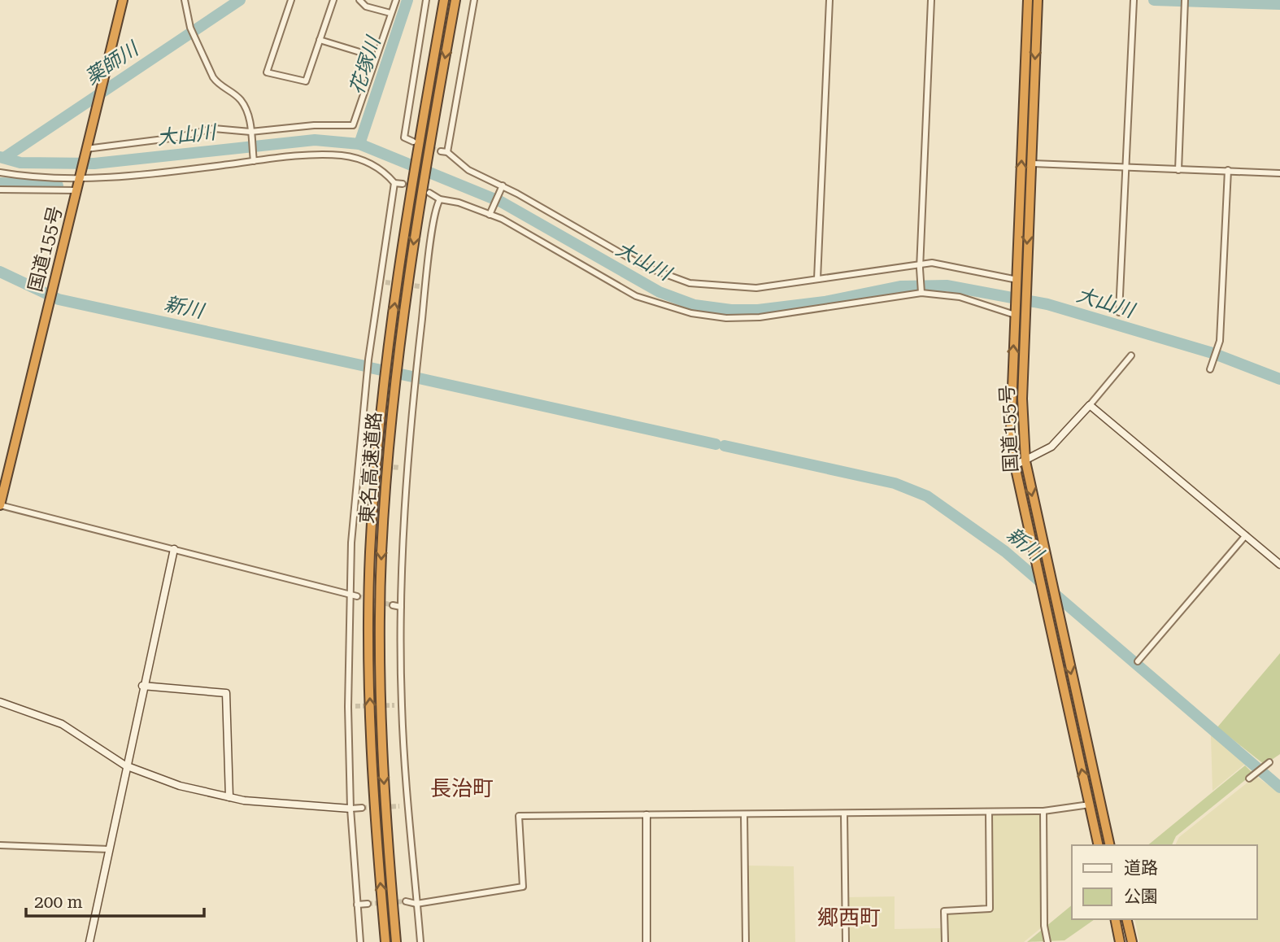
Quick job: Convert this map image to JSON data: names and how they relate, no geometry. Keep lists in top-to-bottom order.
{
  "streets": {
    "highway": ["国道155号", "東名高速道路"]
  },
  "districts": ["長治町", "郷西町"],
  "water": [
    "薬師川",
    "花塚川",
    "大山川",
    "新川"
  ],
  "legend": ["道路", "公園"],
  "scale_bar": "200 m"
}
